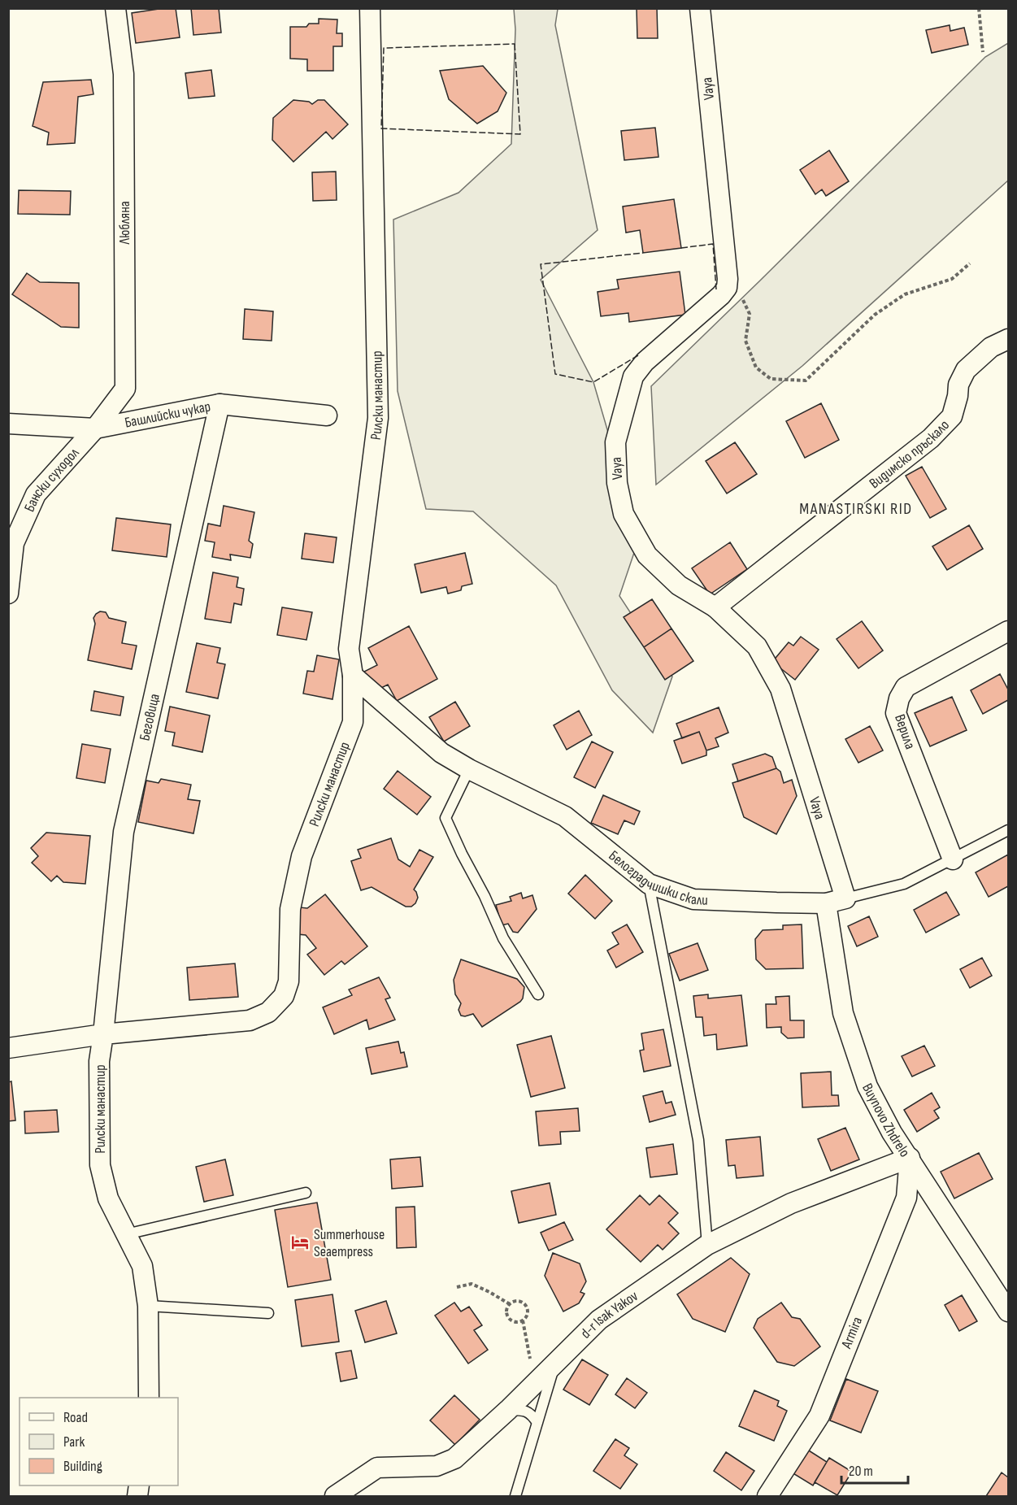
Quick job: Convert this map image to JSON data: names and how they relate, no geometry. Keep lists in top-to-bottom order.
{
  "streets": {
    "street": [
      "Vaya",
      "Любляна",
      "Рилски манастир",
      "Башлийски чукар",
      "Видимско пръскало",
      "Бански суходол",
      "Беговица",
      "Верила",
      "Белоградчишки скали",
      "Buynovo Zhdrelo",
      "d-r Isak Yakov",
      "Armira"
    ]
  },
  "crossings": [
    ["Vaya", "Видимско пръскало"],
    ["Vaya", "Белоградчишки скали"],
    ["Любляна", "Башлийски чукар"],
    ["Любляна", "Бански суходол"],
    ["Рилски манастир", "Беговица"],
    ["Рилски манастир", "Белоградчишки скали"],
    ["Башлийски чукар", "Бански суходол"],
    ["Башлийски чукар", "Беговица"],
    ["Верила", "Белоградчишки скали"],
    ["Белоградчишки скали", "Buynovo Zhdrelo"],
    ["Buynovo Zhdrelo", "d-r Isak Yakov"],
    ["Buynovo Zhdrelo", "Armira"],
    ["d-r Isak Yakov", "Armira"]
  ],
  "districts": ["MANASTIRSKI RID"],
  "places": {
    "hotel": ["Summerhouse Seaempress"]
  },
  "legend": ["Road", "Park", "Building"],
  "scale_bar": "20 m"
}
